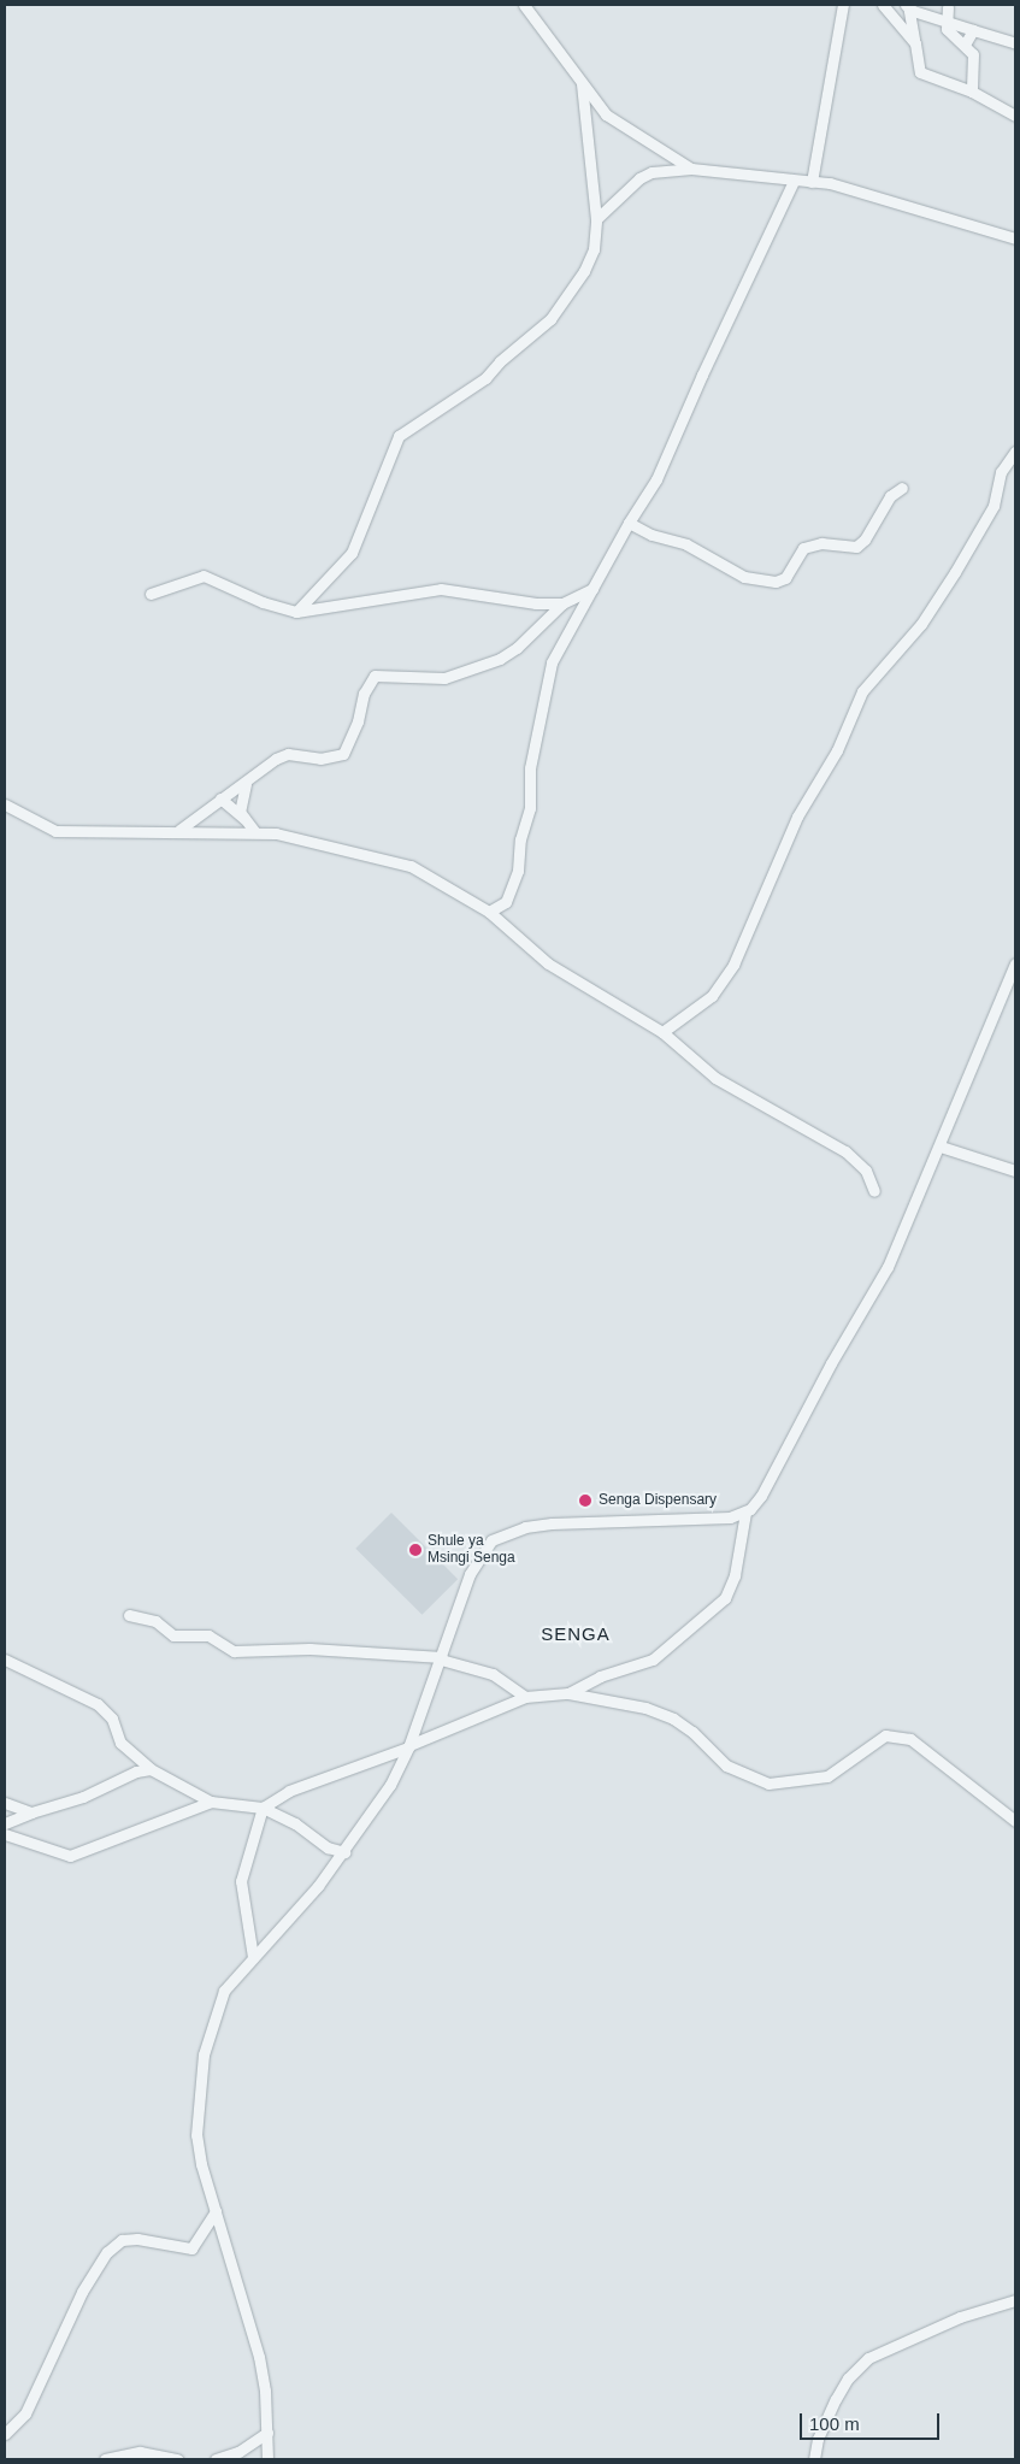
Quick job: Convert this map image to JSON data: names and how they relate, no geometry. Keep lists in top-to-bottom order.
{
  "districts": ["SENGA"],
  "places": ["Senga Dispensary", "Shule ya Msingi Senga"],
  "scale_bar": "100 m"
}
